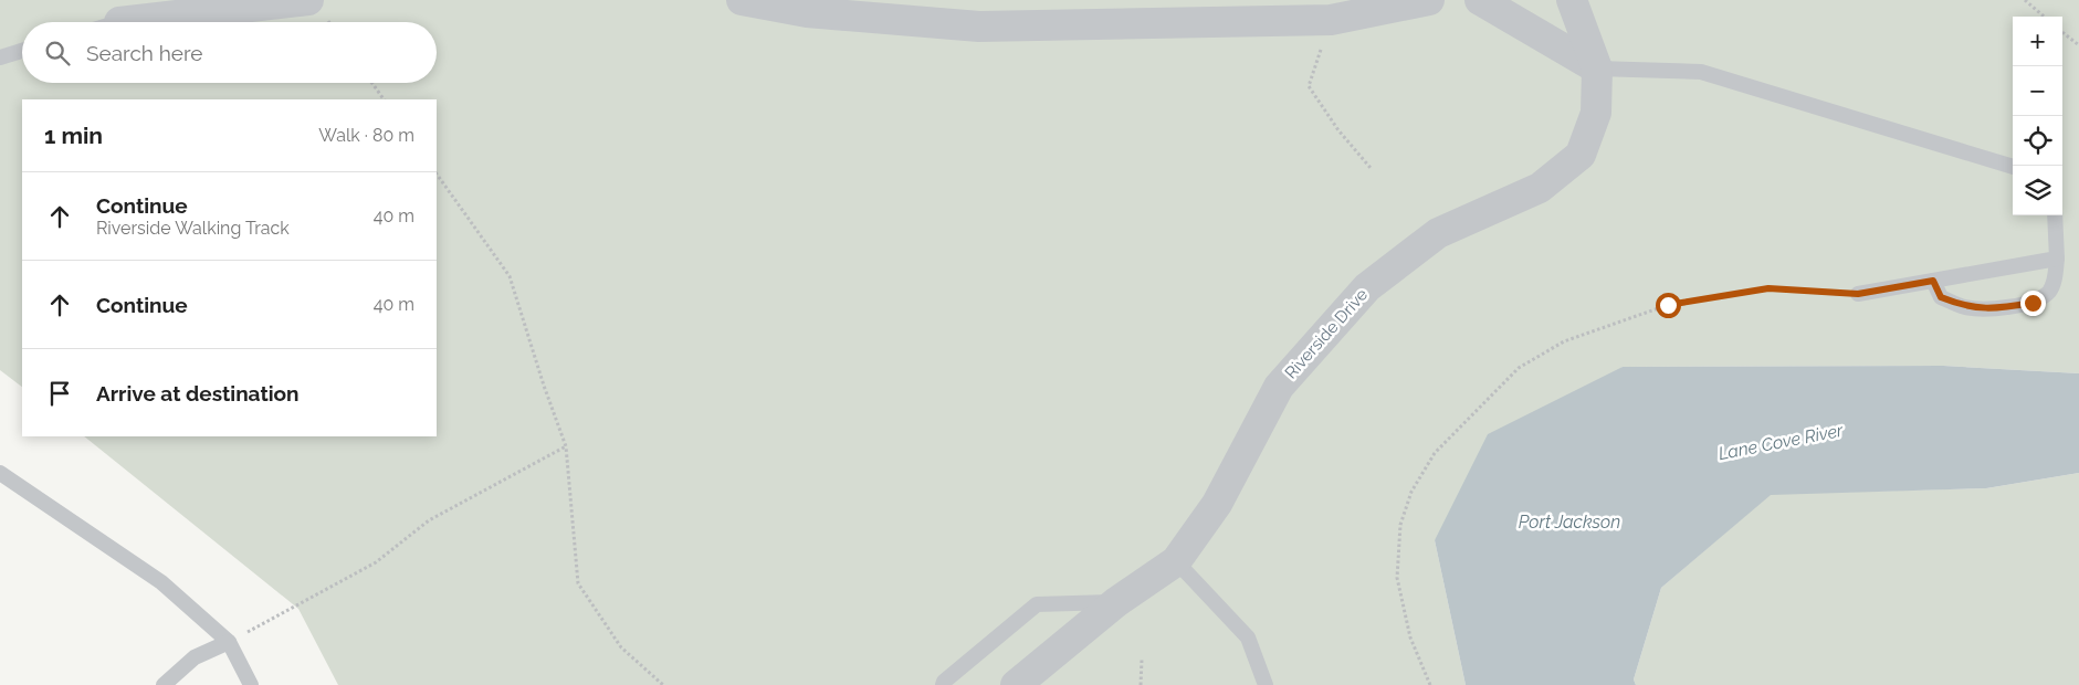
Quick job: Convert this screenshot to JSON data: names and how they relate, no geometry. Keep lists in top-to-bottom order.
{
  "streets": {
    "street": ["Riverside Drive"]
  },
  "water": ["Lane Cove River", "Port Jackson"],
  "page": {
    "map_buttons": ["+", "−"],
    "search": "Search here",
    "heading": ["1 min", "Walk · 80 m"],
    "list": [
      ["Continue", "Riverside Walking Track", "40 m"],
      ["Continue", "40 m"],
      "Arrive at destination"
    ]
  }
}
